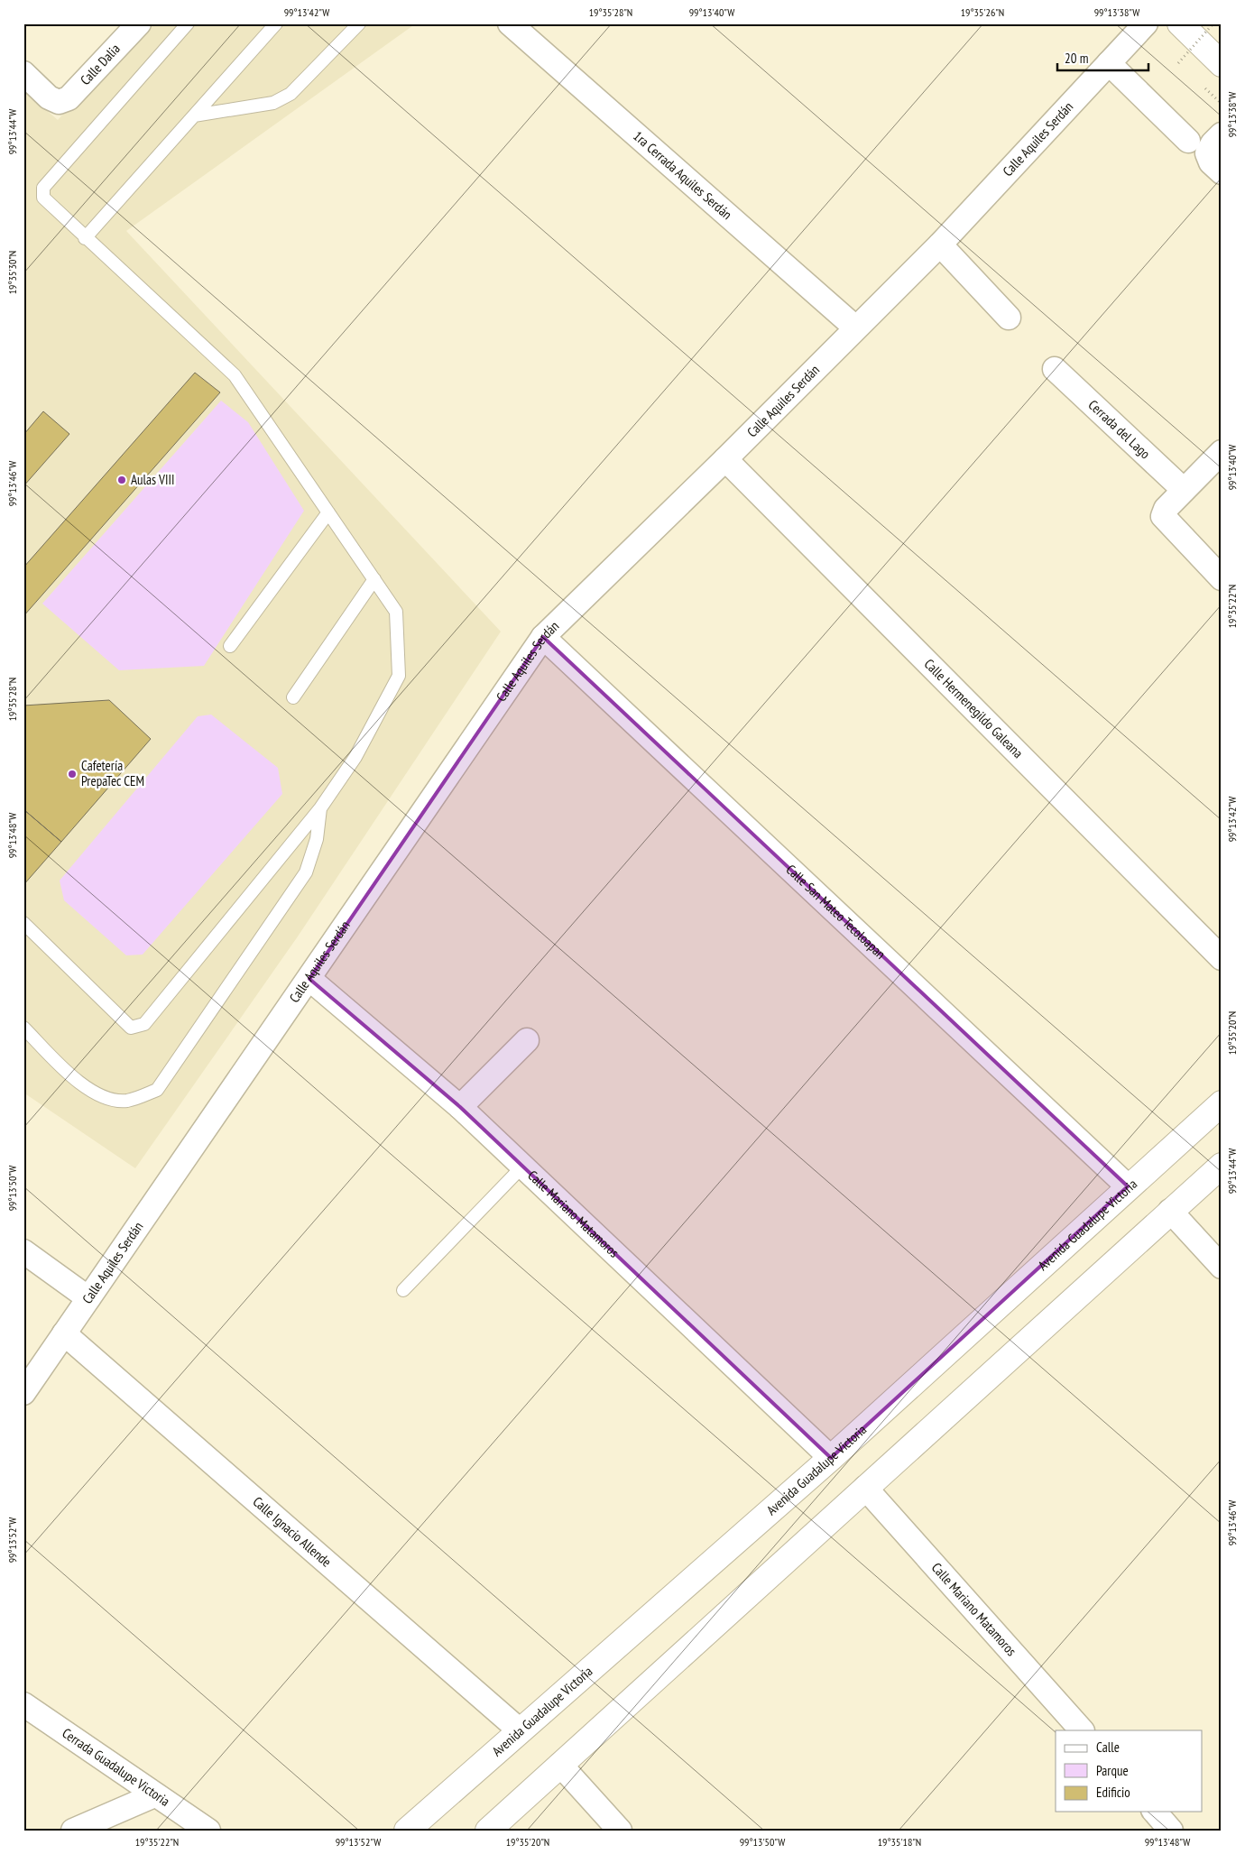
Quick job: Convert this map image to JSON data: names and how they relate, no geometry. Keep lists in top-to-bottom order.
{
  "streets": {
    "main road": ["Avenida Guadalupe Victoria"],
    "street": [
      "Calle Dalia",
      "Calle Aquiles Serdán",
      "1ra Cerrada Aquiles Serdán",
      "Cerrada del Lago",
      "Calle Hermenegildo Galeana",
      "Calle San Mateo Tecoloapan",
      "Calle Mariano Matamoros",
      "Calle Ignacio Allende",
      "Cerrada Guadalupe Victoria"
    ]
  },
  "crossings": [
    ["Calle Aquiles Serdán", "1ra Cerrada Aquiles Serdán"],
    ["Calle Aquiles Serdán", "Calle Hermenegildo Galeana"],
    ["Calle Aquiles Serdán", "Calle San Mateo Tecoloapan"],
    ["Calle Aquiles Serdán", "Calle Mariano Matamoros"],
    ["Calle Aquiles Serdán", "Calle Ignacio Allende"],
    ["Calle San Mateo Tecoloapan", "Avenida Guadalupe Victoria"],
    ["Calle Mariano Matamoros", "Avenida Guadalupe Victoria"],
    ["Avenida Guadalupe Victoria", "Calle Ignacio Allende"]
  ],
  "places": ["Aulas VIII", "Cafetería PrepaTec CEM"],
  "legend": ["Calle", "Parque", "Edificio"],
  "scale_bar": "20 m",
  "coordinates": [
    "99°13'42\"W",
    "19°35'28\"N",
    "99°13'40\"W",
    "19°35'26\"N",
    "99°13'38\"W",
    "99°13'44\"W",
    "19°35'30\"N",
    "99°13'46\"W",
    "19°35'22\"N",
    "99°13'48\"W",
    "19°35'20\"N",
    "99°13'50\"W",
    "99°13'52\"W",
    "19°35'18\"N"
  ]
}
